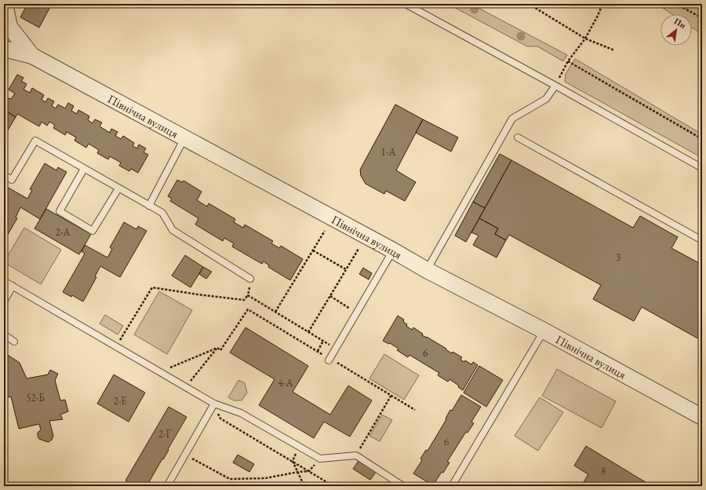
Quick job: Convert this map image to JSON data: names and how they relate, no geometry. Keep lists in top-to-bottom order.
{
  "streets": {
    "street": ["Північна вулиця"]
  },
  "house_numbers": [
    "1-А",
    "2-А",
    "3",
    "6",
    "4-А",
    "52-Б",
    "2-Е",
    "2-Г",
    "6",
    "8"
  ],
  "north": "top right"
}
